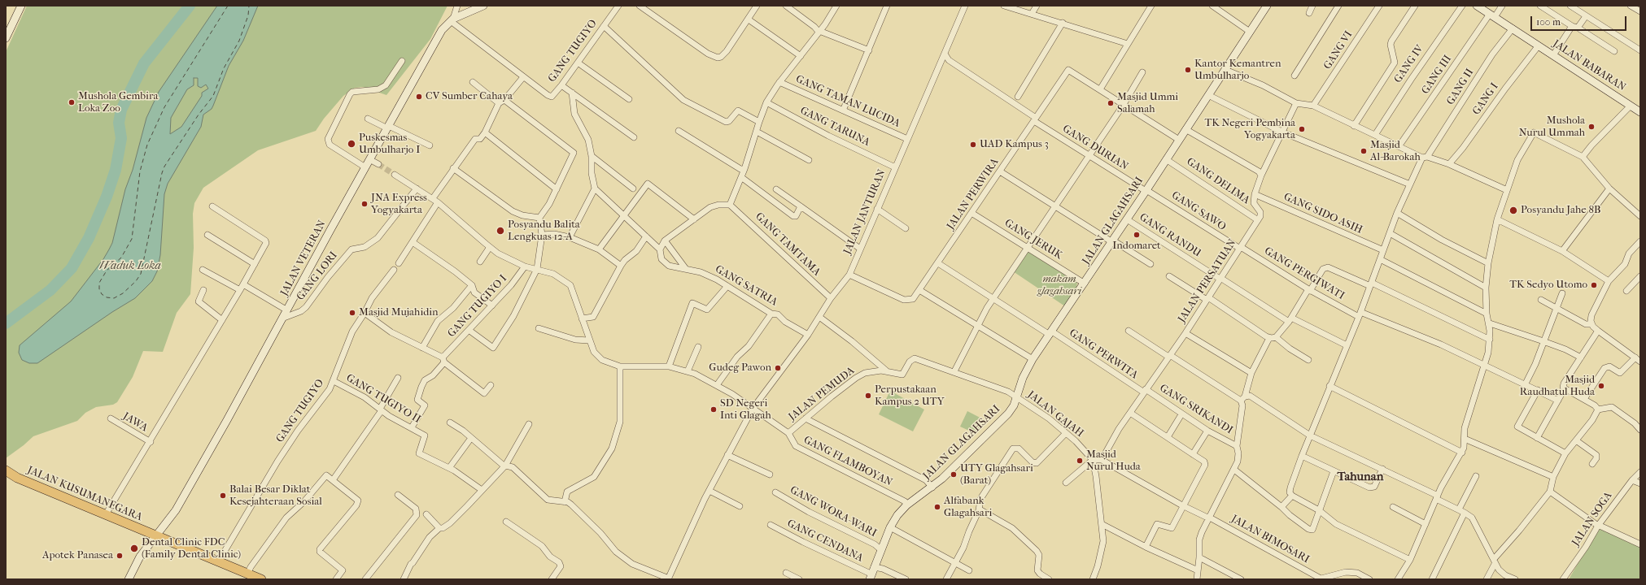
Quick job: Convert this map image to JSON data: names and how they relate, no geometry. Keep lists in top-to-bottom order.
{
  "streets": {
    "main road": ["JALAN KUSUMANEGARA"],
    "street": [
      "GANG VI",
      "GANG TUGIYO",
      "GANG IV",
      "JALAN BABARAN",
      "GANG III",
      "GANG II",
      "GANG I",
      "GANG TAMAN LUCIDA",
      "GANG TARUNA",
      "GANG DURIAN",
      "GANG DELIMA",
      "JALAN PERWIRA",
      "GANG SAWO",
      "JALAN JANTURAN",
      "GANG SIDO ASIH",
      "JALAN GLAGAHSARI",
      "GANG RANDU",
      "GANG JERUK",
      "GANG TAMTAMA",
      "JALAN VETERAN",
      "GANG PERGIWATI",
      "GANG LORI",
      "JALAN PERSATUAN",
      "GANG SATRIA",
      "GANG TUGIYO I",
      "GANG PERWITA",
      "JALAN PEMUDA",
      "GANG TUGIYO II",
      "GANG SRIKANDI",
      "JALAN GAJAH",
      "JAWA",
      "GANG FLAMBOYAN",
      "GANG WORA-WARI",
      "JALAN SOGA",
      "JALAN BIMOSARI",
      "GANG CENDANA"
    ]
  },
  "crossings": [
    ["GANG TUGIYO", "GANG TUGIYO II"],
    ["GANG TUGIYO", "JALAN KUSUMANEGARA"],
    ["JALAN BABARAN", "GANG III"],
    ["JALAN BABARAN", "GANG II"],
    ["JALAN BABARAN", "GANG I"],
    ["GANG II", "GANG SIDO ASIH"],
    ["GANG II", "GANG RANDU"],
    ["GANG II", "GANG PERGIWATI"],
    ["GANG TAMAN LUCIDA", "JALAN JANTURAN"],
    ["GANG TARUNA", "JALAN JANTURAN"],
    ["GANG DURIAN", "JALAN PERWIRA"],
    ["GANG DURIAN", "GANG SAWO"],
    ["GANG DURIAN", "JALAN JANTURAN"],
    ["GANG DURIAN", "JALAN GLAGAHSARI"],
    ["GANG DELIMA", "JALAN GLAGAHSARI"],
    ["GANG DELIMA", "JALAN PERSATUAN"],
    ["JALAN PERWIRA", "JALAN JANTURAN"],
    ["JALAN PERWIRA", "JALAN GLAGAHSARI"],
    ["JALAN PERWIRA", "GANG JERUK"],
    ["JALAN PERWIRA", "GANG PERWITA"],
    ["GANG SAWO", "JALAN GLAGAHSARI"],
    ["GANG SAWO", "GANG PERGIWATI"],
    ["GANG SAWO", "JALAN PERSATUAN"],
    ["JALAN JANTURAN", "GANG TAMTAMA"],
    ["JALAN JANTURAN", "GANG SATRIA"],
    ["JALAN JANTURAN", "GANG FLAMBOYAN"],
    ["JALAN GLAGAHSARI", "GANG RANDU"],
    ["JALAN GLAGAHSARI", "GANG JERUK"],
    ["JALAN GLAGAHSARI", "GANG PERWITA"],
    ["JALAN GLAGAHSARI", "JALAN GAJAH"],
    ["JALAN GLAGAHSARI", "GANG FLAMBOYAN"],
    ["JALAN GLAGAHSARI", "GANG WORA-WARI"],
    ["JALAN GLAGAHSARI", "GANG CENDANA"],
    ["GANG RANDU", "JALAN PERSATUAN"],
    ["JALAN VETERAN", "GANG LORI"],
    ["JALAN VETERAN", "JALAN KUSUMANEGARA"],
    ["GANG PERGIWATI", "JALAN PERSATUAN"],
    ["JALAN PERSATUAN", "GANG PERWITA"],
    ["JALAN PERSATUAN", "GANG SRIKANDI"],
    ["JALAN PERSATUAN", "JALAN BIMOSARI"],
    ["GANG TUGIYO I", "GANG TUGIYO II"],
    ["GANG PERWITA", "GANG SRIKANDI"],
    ["JALAN PEMUDA", "JALAN GAJAH"],
    ["JALAN PEMUDA", "GANG FLAMBOYAN"],
    ["JALAN GAJAH", "JALAN BIMOSARI"]
  ],
  "districts": ["Tahunan"],
  "water": ["Waduk Loka"],
  "parks": ["makam glagahsari"],
  "places": [
    "Kantor Kemantren Umbulharjo",
    "CV Sumber Cahaya",
    "Mushola Gembira Loka Zoo",
    "Masjid Ummi Salamah",
    "Mushola Nurul Ummah",
    "TK Negeri Pembina Yogyakarta",
    "Puskesmas Umbulharjo I",
    "UAD Kampus 3",
    "Masjid Al-Barokah",
    "JNA Express Yogyakarta",
    "Posyandu Jahe 8B",
    "Posyandu Balita Lengkuas 12-A",
    "Indomaret",
    "TK Sedyo Utomo",
    "Masjid Mujahidin",
    "Gudeg Pawon",
    "Masjid Raudhatul Huda",
    "Perpustakaan Kampus 2 UTY",
    "SD Negeri Inti Glagah",
    "Masjid Nurul Huda",
    "UTY Glagahsari (Barat)",
    "Balai Besar Diklat Kesejahteraan Sosial",
    "Alfabank Glagahsari",
    "Dental Clinic FDC (Family Dental Clinic)",
    "Apotek Panasea"
  ],
  "scale_bar": "100 m"
}
